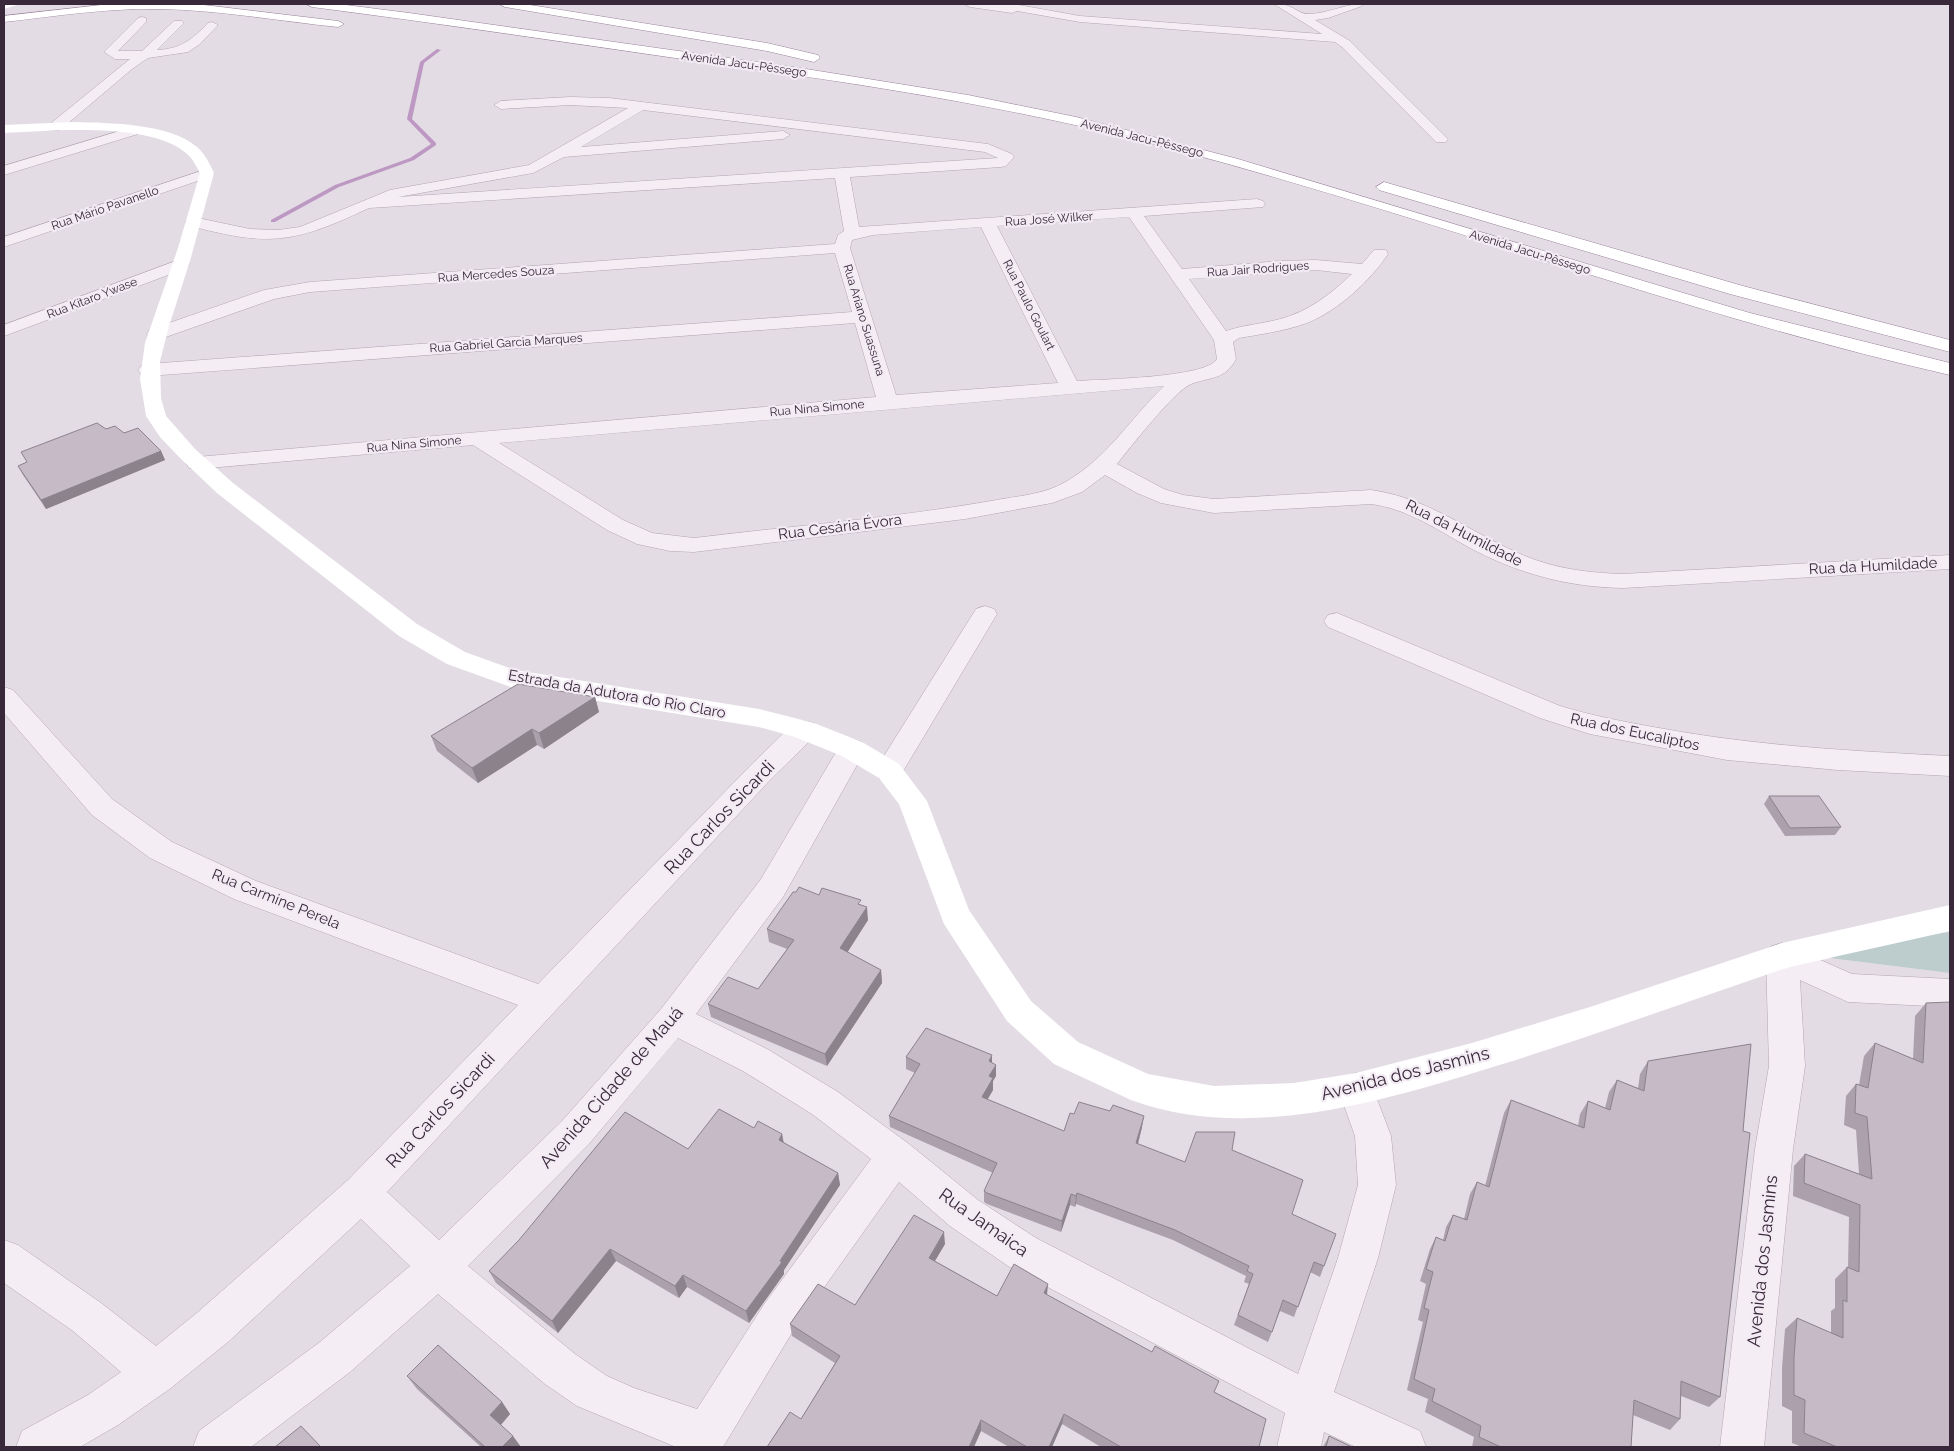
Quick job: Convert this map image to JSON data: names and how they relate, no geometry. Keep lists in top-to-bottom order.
{
  "streets": {
    "main road": ["Avenida Jacu-Pêssego", "Estrada da Adutora do Rio Claro", "Avenida dos Jasmins"],
    "street": [
      "Rua Mário Pavanello",
      "Rua José Wilker",
      "Rua Jair Rodrigues",
      "Rua Mercedes Souza",
      "Rua Kitaro Ywase",
      "Rua Paulo Goulart",
      "Rua Ariano Suassuna",
      "Rua Gabriel Garcia Marques",
      "Rua Nina Simone",
      "Rua Cesária Évora",
      "Rua da Humildade",
      "Rua dos Eucaliptos",
      "Rua Carlos Sicardi",
      "Rua Carmine Perela",
      "Avenida Cidade de Mauá",
      "Rua Jamaica"
    ]
  },
  "crossings": [
    ["Rua Mário Pavanello", "Estrada da Adutora do Rio Claro"],
    ["Rua José Wilker", "Rua Mercedes Souza"],
    ["Rua José Wilker", "Rua Paulo Goulart"],
    ["Rua José Wilker", "Rua Ariano Suassuna"],
    ["Rua Mercedes Souza", "Rua Ariano Suassuna"],
    ["Rua Mercedes Souza", "Estrada da Adutora do Rio Claro"],
    ["Rua Kitaro Ywase", "Estrada da Adutora do Rio Claro"],
    ["Rua Paulo Goulart", "Rua Nina Simone"],
    ["Rua Ariano Suassuna", "Rua Gabriel Garcia Marques"],
    ["Rua Ariano Suassuna", "Rua Nina Simone"],
    ["Rua Gabriel Garcia Marques", "Estrada da Adutora do Rio Claro"],
    ["Rua Nina Simone", "Rua Cesária Évora"],
    ["Rua Nina Simone", "Estrada da Adutora do Rio Claro"],
    ["Rua Cesária Évora", "Rua da Humildade"],
    ["Estrada da Adutora do Rio Claro", "Rua Carlos Sicardi"],
    ["Estrada da Adutora do Rio Claro", "Avenida dos Jasmins"],
    ["Rua Carlos Sicardi", "Rua Carmine Perela"],
    ["Rua Carlos Sicardi", "Avenida dos Jasmins"],
    ["Avenida dos Jasmins", "Avenida Cidade de Mauá"],
    ["Avenida Cidade de Mauá", "Rua Jamaica"]
  ]
}
